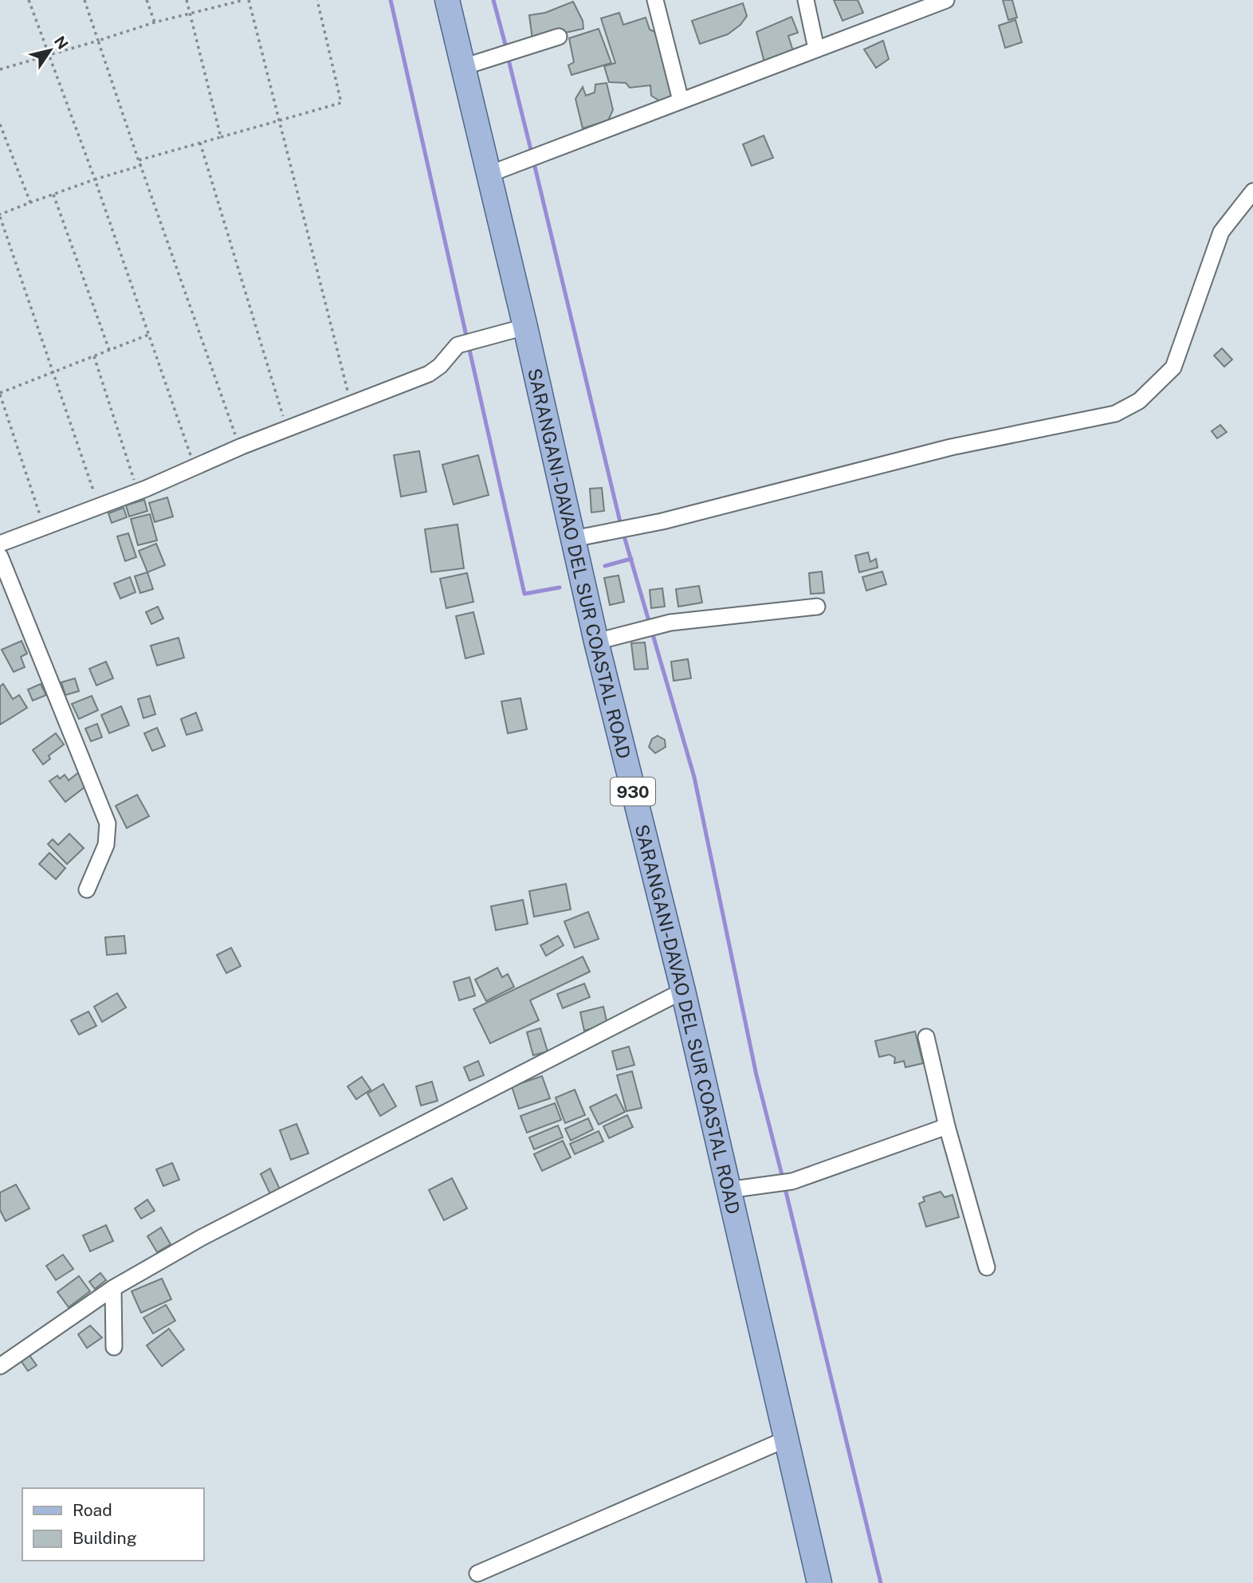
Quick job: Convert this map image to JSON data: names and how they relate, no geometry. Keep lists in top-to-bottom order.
{
  "streets": {
    "main road": ["SARANGANI-DAVAO DEL SUR COASTAL ROAD", "930"]
  },
  "legend": ["Road", "Building"],
  "north": "top right"
}
